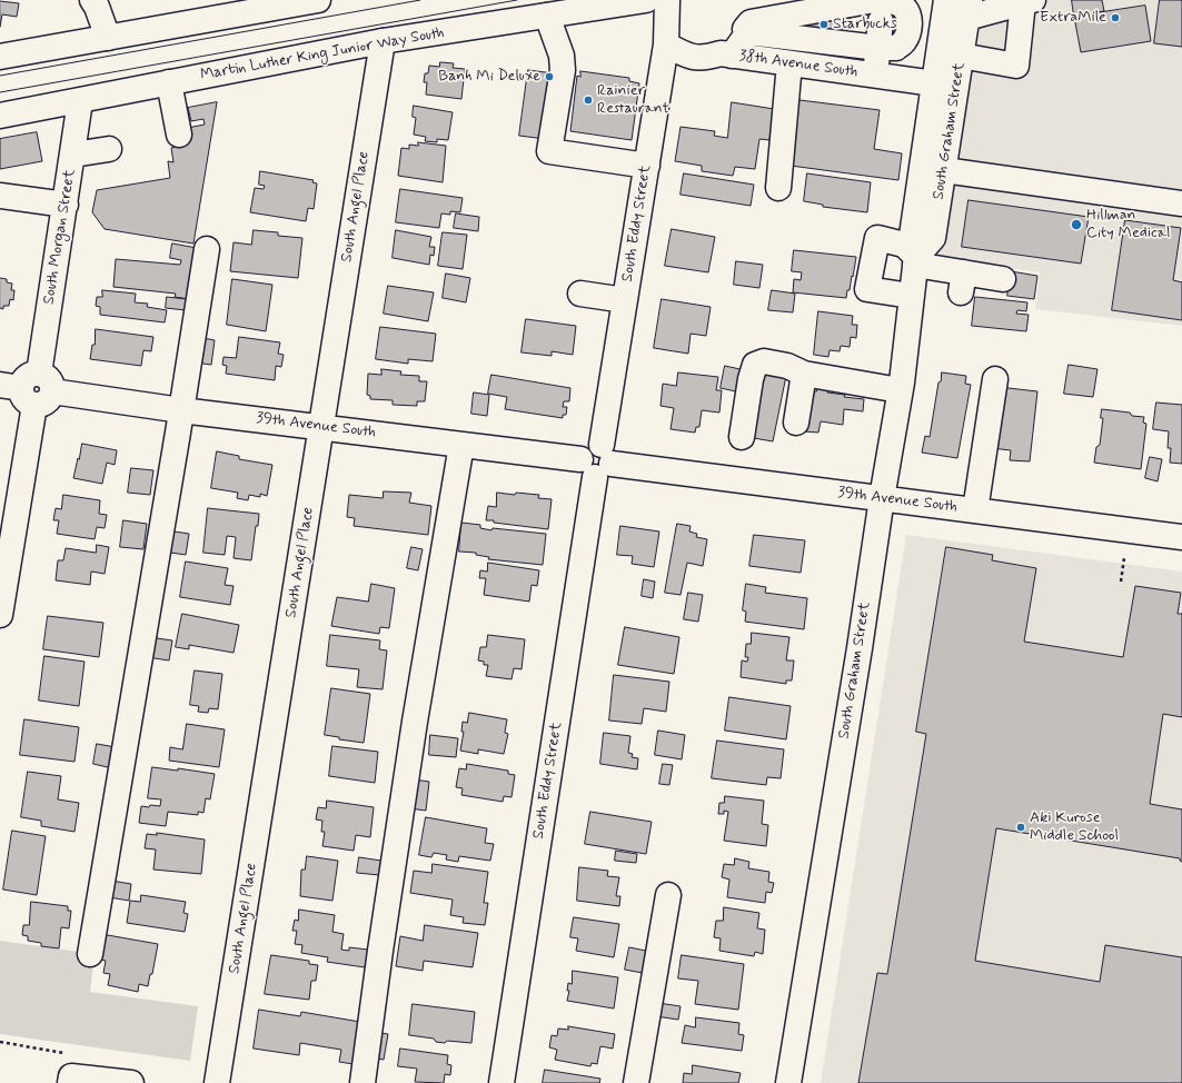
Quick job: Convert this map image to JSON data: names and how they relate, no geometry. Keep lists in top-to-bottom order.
{
  "streets": {
    "street": [
      "Martin Luther King Junior Way South",
      "38th Avenue South",
      "South Graham Street",
      "South Angel Place",
      "South Eddy Street",
      "South Morgan Street",
      "39th Avenue South"
    ]
  },
  "crossings": [
    ["Martin Luther King Junior Way South", "South Angel Place"],
    ["Martin Luther King Junior Way South", "South Morgan Street"],
    ["38th Avenue South", "South Graham Street"],
    ["38th Avenue South", "South Eddy Street"],
    ["South Graham Street", "39th Avenue South"],
    ["South Angel Place", "39th Avenue South"],
    ["South Eddy Street", "39th Avenue South"],
    ["South Morgan Street", "39th Avenue South"]
  ],
  "places": [
    "ExtraMile",
    "Starbucks",
    "Banh Mi Deluxe",
    "Rainier Restaurant",
    "Hillman City Medical",
    "Aki Kurose Middle School"
  ]
}
